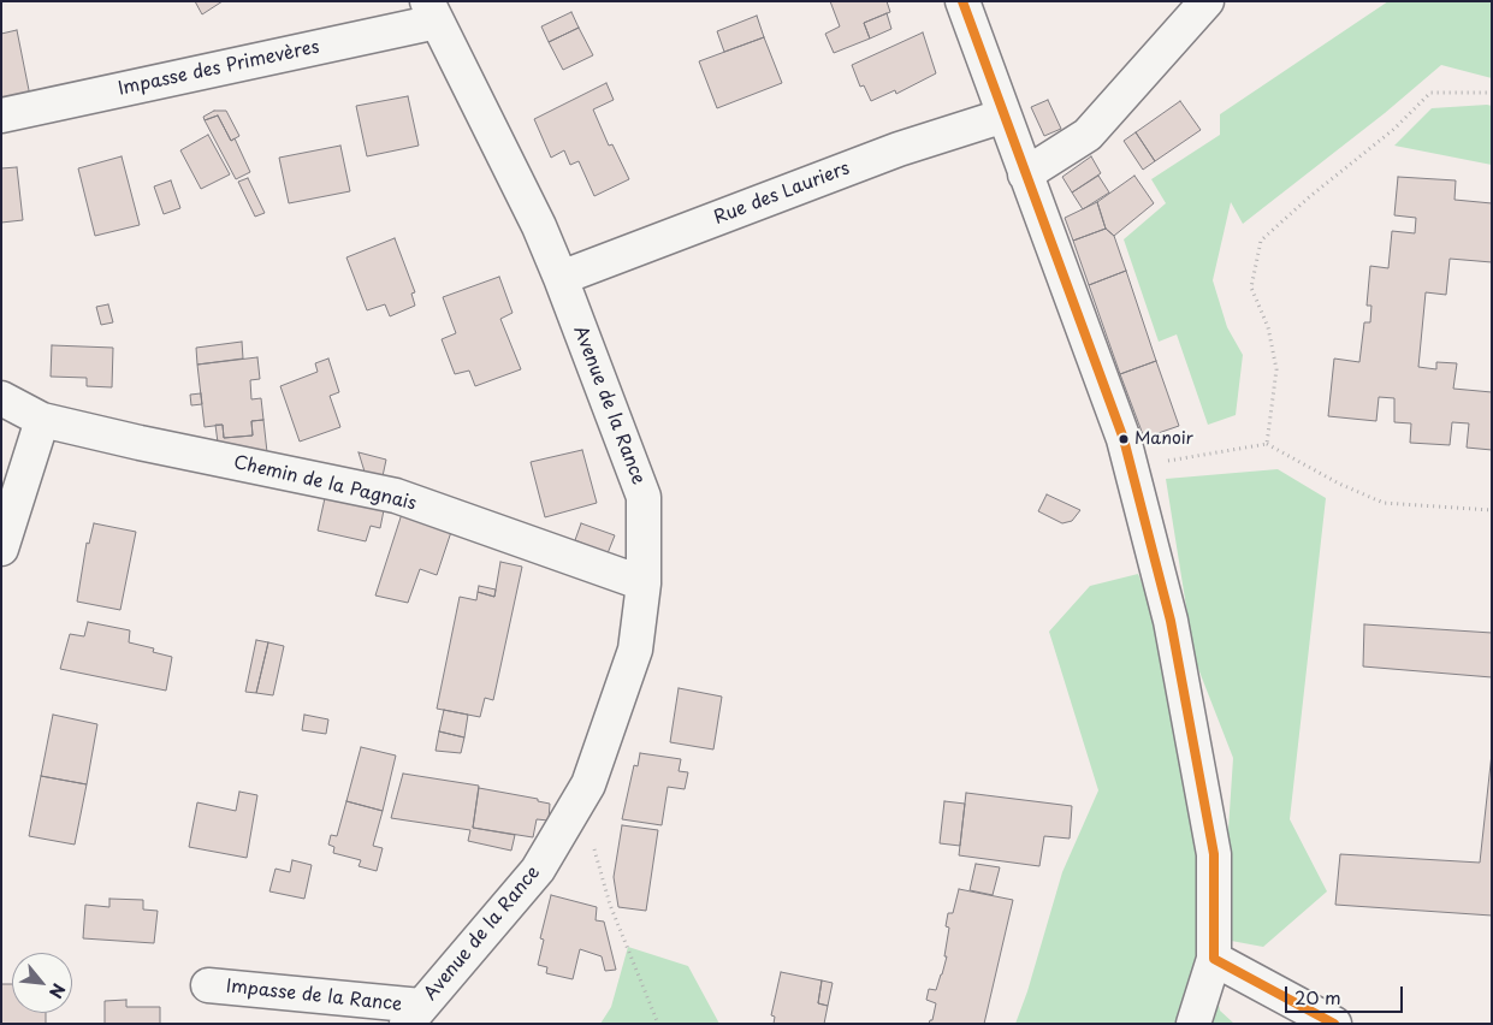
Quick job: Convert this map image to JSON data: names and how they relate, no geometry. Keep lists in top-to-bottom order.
{
  "streets": {
    "street": [
      "Impasse des Primevères",
      "Rue des Lauriers",
      "Avenue de la Rance",
      "Chemin de la Pagnais",
      "Impasse de la Rance"
    ]
  },
  "crossings": [
    ["Impasse des Primevères", "Avenue de la Rance"],
    ["Rue des Lauriers", "Avenue de la Rance"],
    ["Avenue de la Rance", "Chemin de la Pagnais"],
    ["Avenue de la Rance", "Impasse de la Rance"]
  ],
  "places": ["Manoir"],
  "scale_bar": "20 m",
  "north": "bottom right"
}
